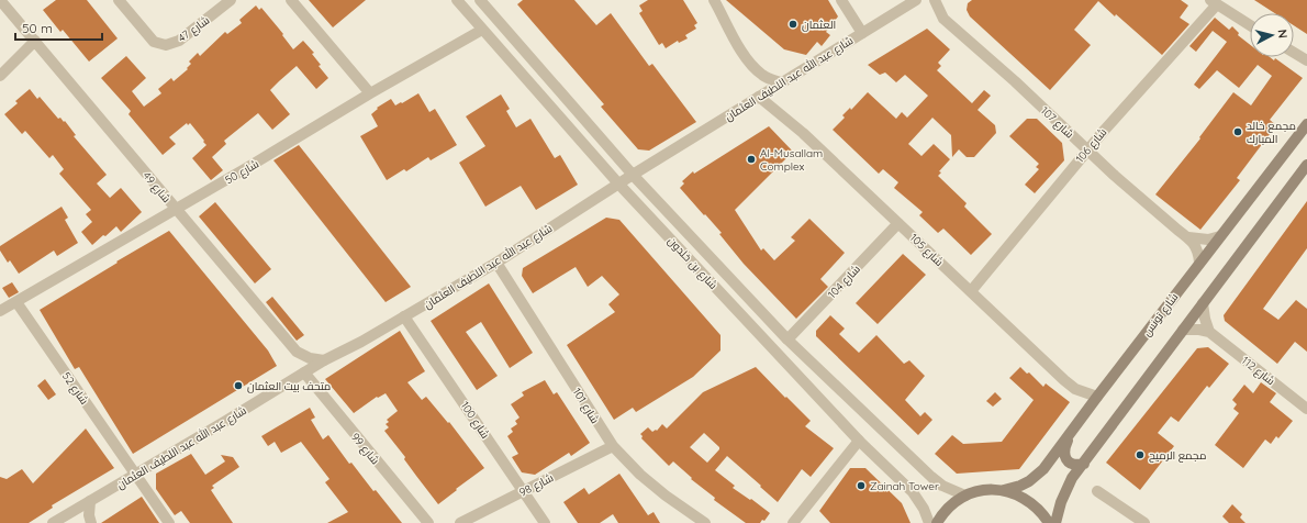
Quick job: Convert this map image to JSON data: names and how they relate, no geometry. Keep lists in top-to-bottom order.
{
  "streets": {
    "main road": ["شارع تونس"],
    "street": [
      "شارع 47",
      "شارع عبد الله عبد اللطيف العثمان",
      "شارع 107",
      "شارع 106",
      "شارع 50",
      "شارع 49",
      "شارع 105",
      "شارع بن خلدون",
      "شارع 104",
      "شارع 112",
      "شارع 52",
      "شارع 101",
      "شارع 100",
      "شارع 99",
      "شارع 98"
    ]
  },
  "crossings": [
    ["شارع عبد الله عبد اللطيف العثمان", "شارع 49"],
    ["شارع عبد الله عبد اللطيف العثمان", "شارع 105"],
    ["شارع عبد الله عبد اللطيف العثمان", "شارع بن خلدون"],
    ["شارع عبد الله عبد اللطيف العثمان", "شارع 52"],
    ["شارع عبد الله عبد اللطيف العثمان", "شارع 101"],
    ["شارع عبد الله عبد اللطيف العثمان", "شارع 100"],
    ["شارع عبد الله عبد اللطيف العثمان", "شارع 99"],
    ["شارع 107", "شارع 106"],
    ["شارع 107", "شارع تونس"],
    ["شارع 106", "شارع 105"],
    ["شارع 50", "شارع 49"],
    ["شارع 50", "شارع بن خلدون"],
    ["شارع 50", "شارع 52"],
    ["شارع 105", "شارع 104"],
    ["شارع 105", "شارع تونس"],
    ["شارع بن خلدون", "شارع 104"],
    ["شارع 101", "شارع 98"],
    ["شارع 100", "شارع 98"]
  ],
  "places": [
    "العثمان",
    "مجمع خالد المبارك",
    "Al-Musallam Complex",
    "متحف بيت العثمان",
    "مجمع الرميح",
    "Zainah Tower"
  ],
  "scale_bar": "50 m",
  "north": "right"
}
